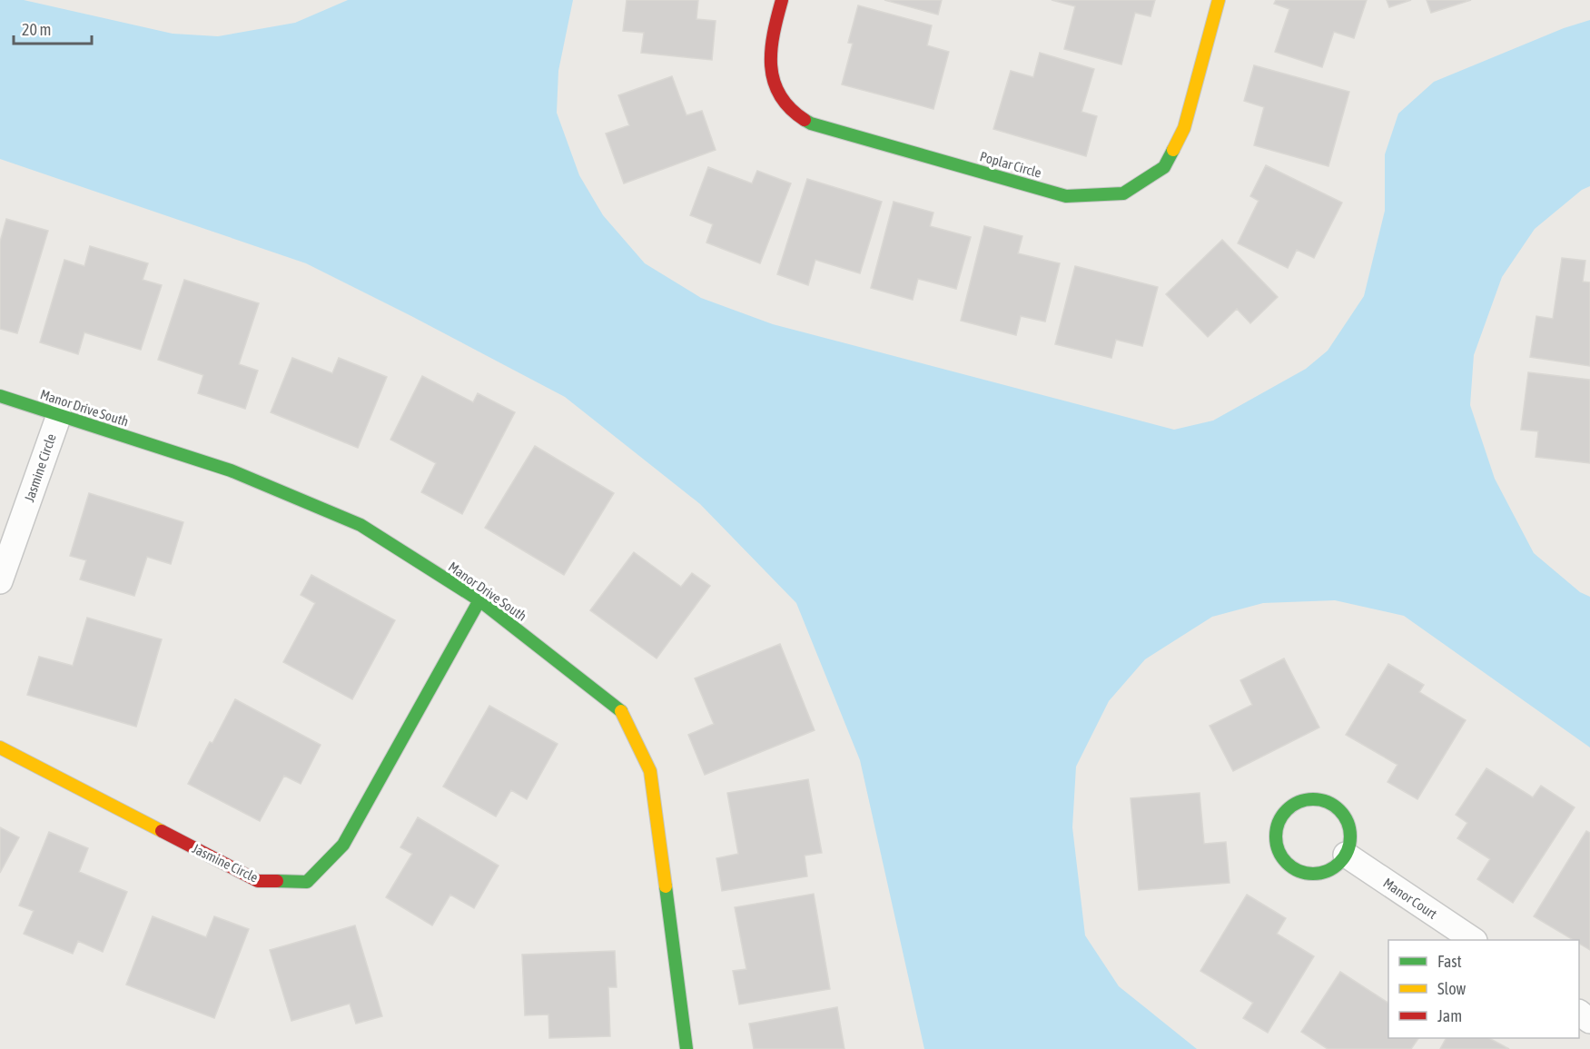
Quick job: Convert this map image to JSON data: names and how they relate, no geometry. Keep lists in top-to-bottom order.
{
  "streets": {
    "street": [
      "Poplar Circle",
      "Manor Drive South",
      "Jasmine Circle",
      "Manor Court"
    ]
  },
  "crossings": [
    ["Manor Drive South", "Jasmine Circle"]
  ],
  "legend": ["Fast", "Slow", "Jam"],
  "scale_bar": "20 m"
}
